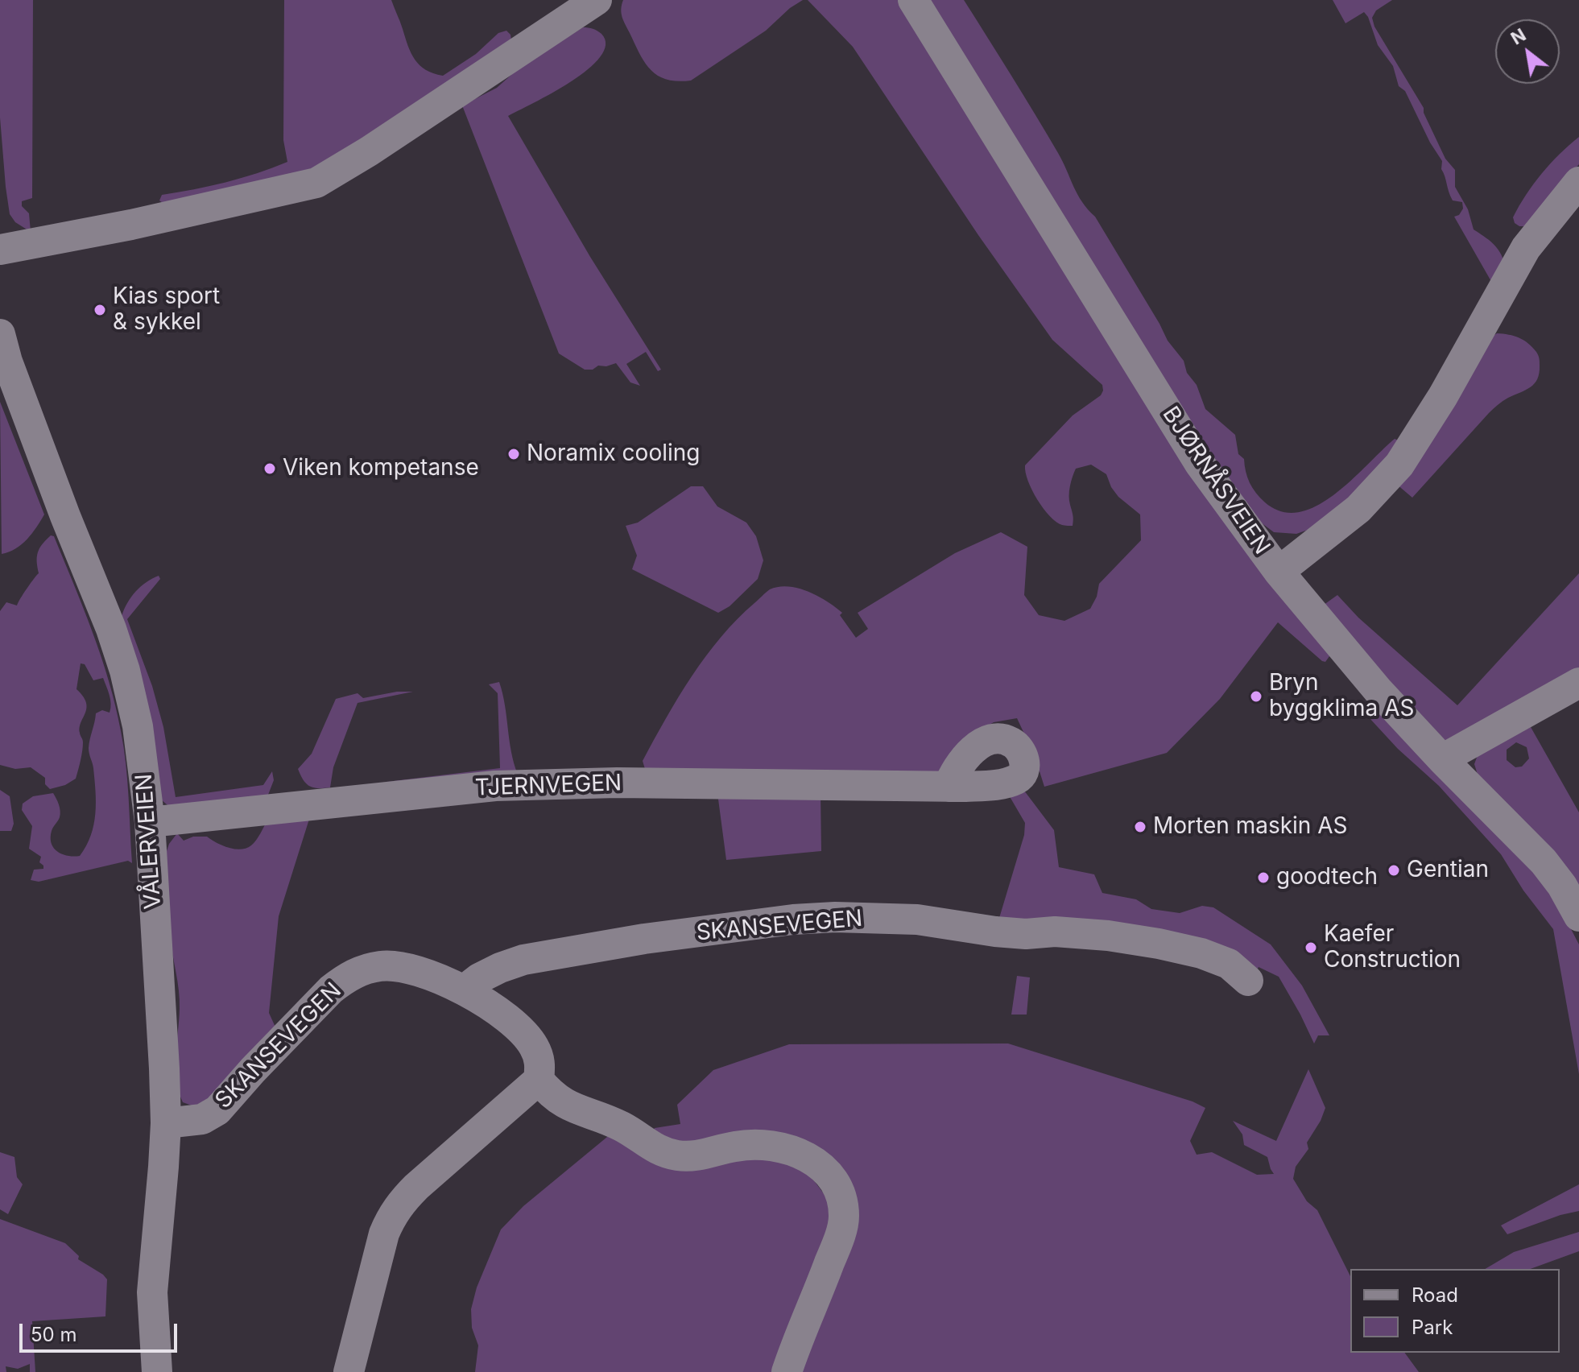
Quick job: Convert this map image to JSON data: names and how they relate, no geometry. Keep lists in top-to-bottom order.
{
  "streets": {
    "street": [
      "BJØRNÅSVEIEN",
      "TJERNVEGEN",
      "VÅLERVEIEN",
      "SKANSEVEGEN"
    ]
  },
  "crossings": [
    ["TJERNVEGEN", "VÅLERVEIEN"],
    ["VÅLERVEIEN", "SKANSEVEGEN"]
  ],
  "places": [
    "Kias sport & sykkel",
    "Noramix cooling",
    "Viken kompetanse",
    "Bryn byggklima AS",
    "Morten maskin AS",
    "Gentian",
    "goodtech",
    "Kaefer Construction"
  ],
  "legend": ["Road", "Park"],
  "scale_bar": "50 m",
  "north": "top left"
}
